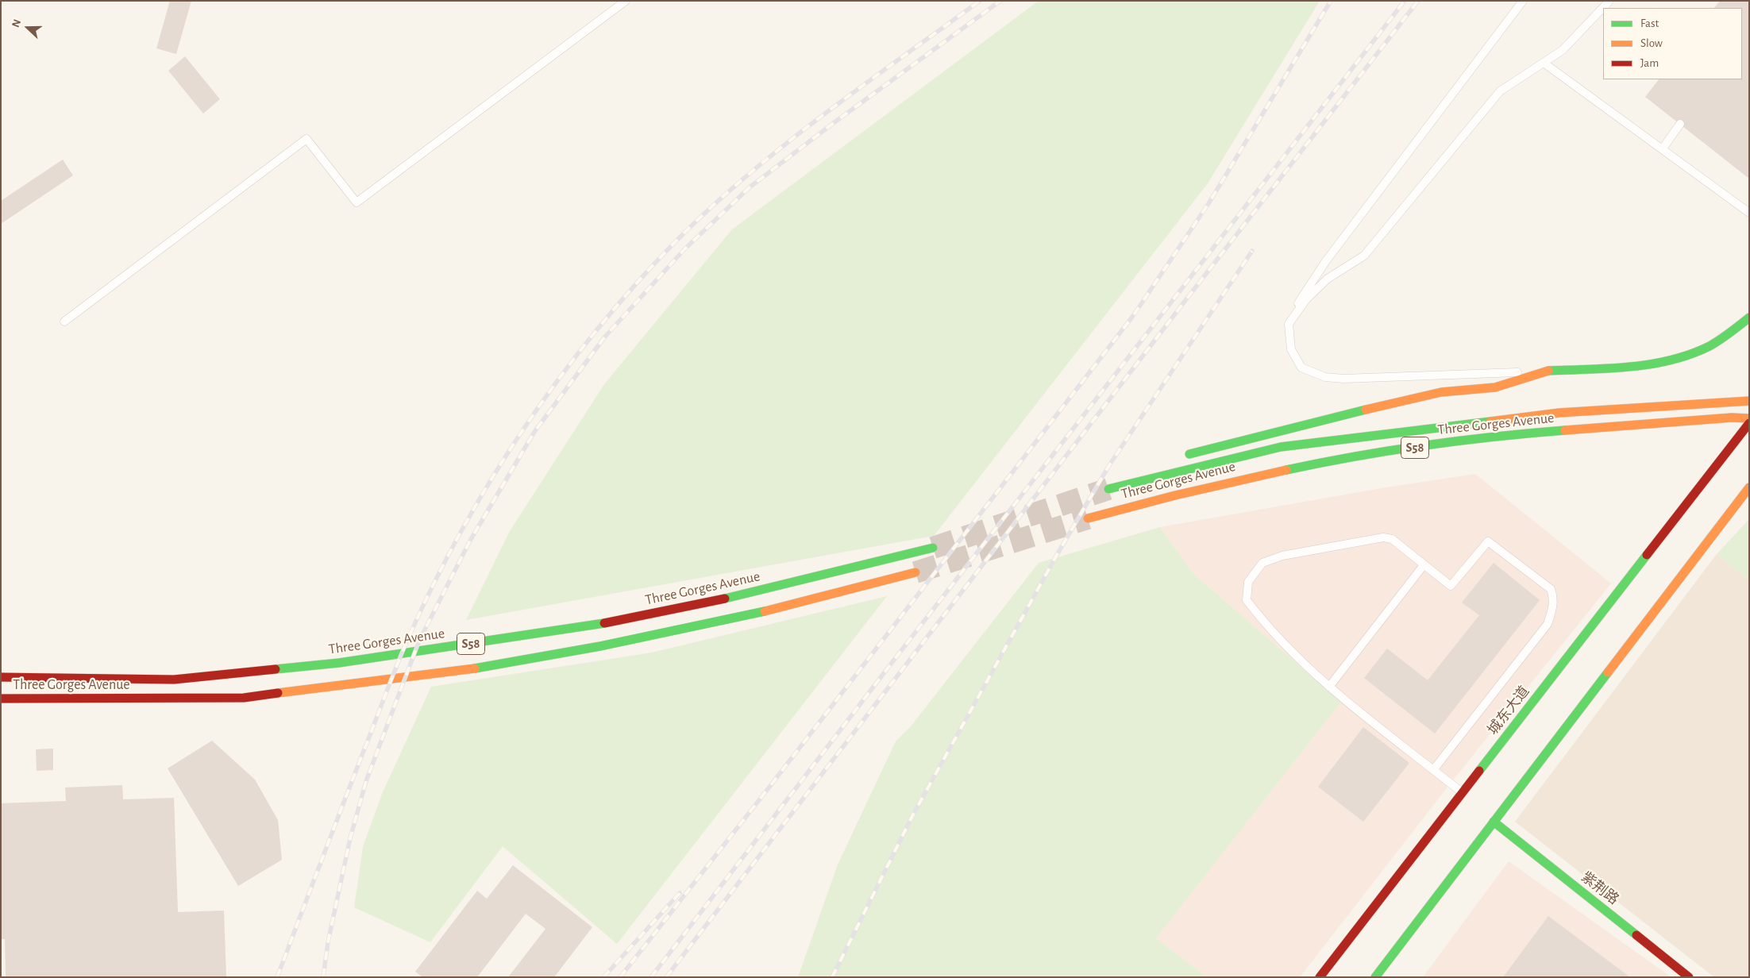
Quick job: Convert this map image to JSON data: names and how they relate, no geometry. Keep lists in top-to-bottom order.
{
  "streets": {
    "main road": [
      "Three Gorges Avenue",
      "S58",
      "城东大道",
      "紫荆路"
    ]
  },
  "legend": ["Fast", "Slow", "Jam"],
  "north": "left"
}
